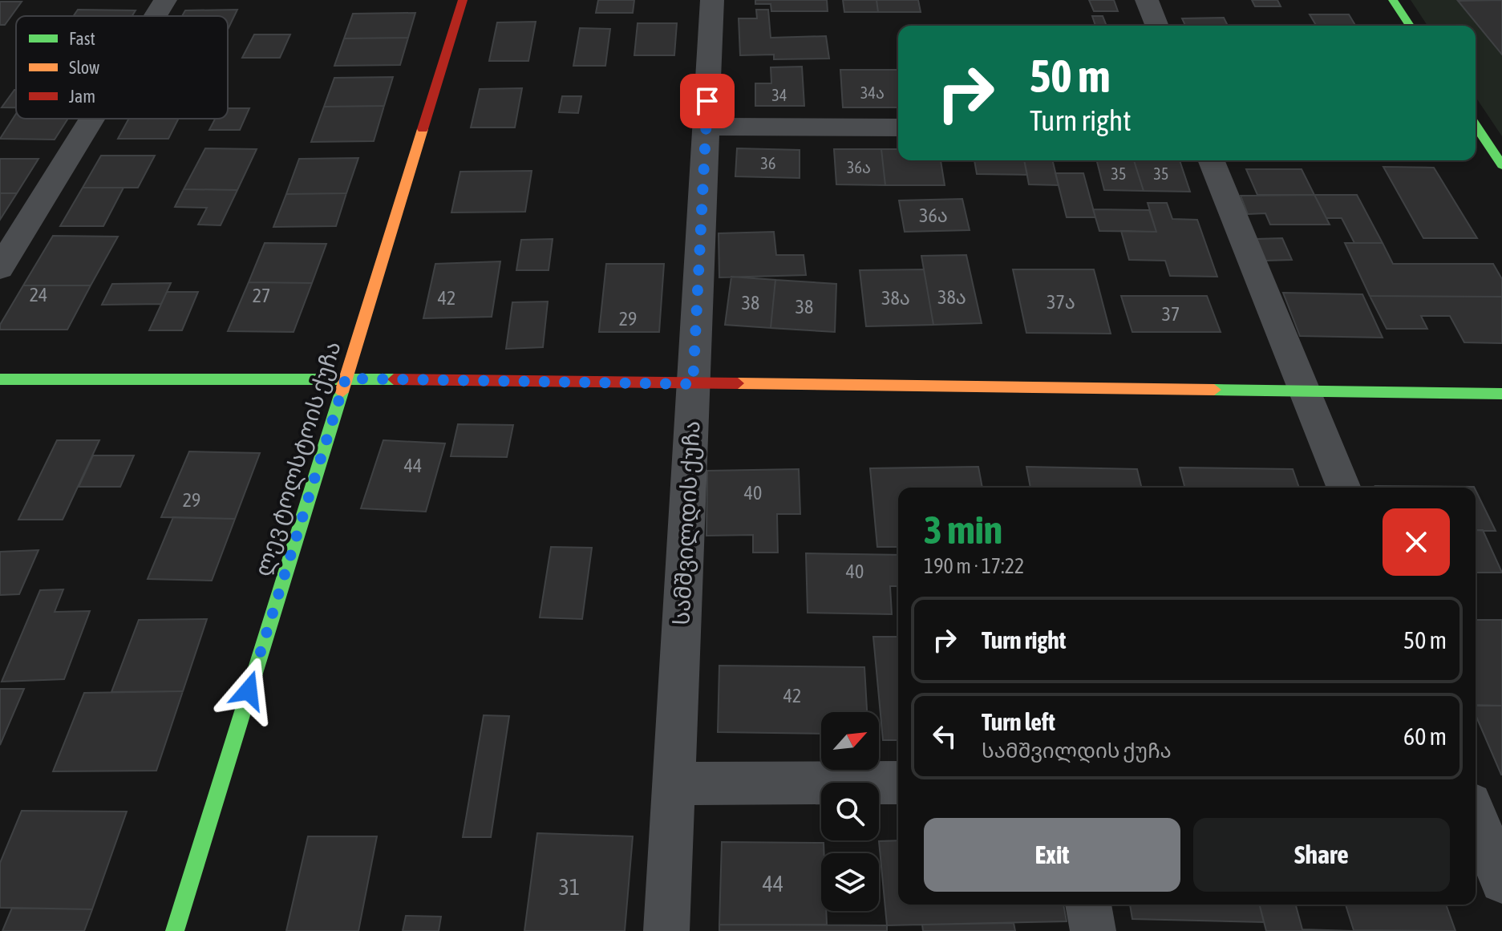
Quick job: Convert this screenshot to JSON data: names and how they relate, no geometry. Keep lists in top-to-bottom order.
{
  "streets": {
    "street": ["ლევ ტოლსტოის ქუჩა", "სამშვილდის ქუჩა"]
  },
  "house_numbers": [
    "34ა",
    "34",
    "36",
    "36ა",
    "35",
    "35",
    "36ა",
    "24",
    "27",
    "38ა",
    "42",
    "38ა",
    "37ა",
    "38",
    "38",
    "37",
    "29",
    "44",
    "40",
    "29",
    "40",
    "42",
    "44",
    "31"
  ],
  "legend": ["Fast", "Slow", "Jam"],
  "north": "top right",
  "page": {
    "turn": ["50 m", "Turn right"],
    "heading": ["3 min", "190 m · 17:22"],
    "list": [
      {
        "name": "Turn right",
        "value": "50 m"
      },
      {
        "name": "Turn left",
        "note": "სამშვილდის ქუჩა",
        "value": "60 m"
      }
    ],
    "buttons": ["Exit", "Share"]
  }
}
